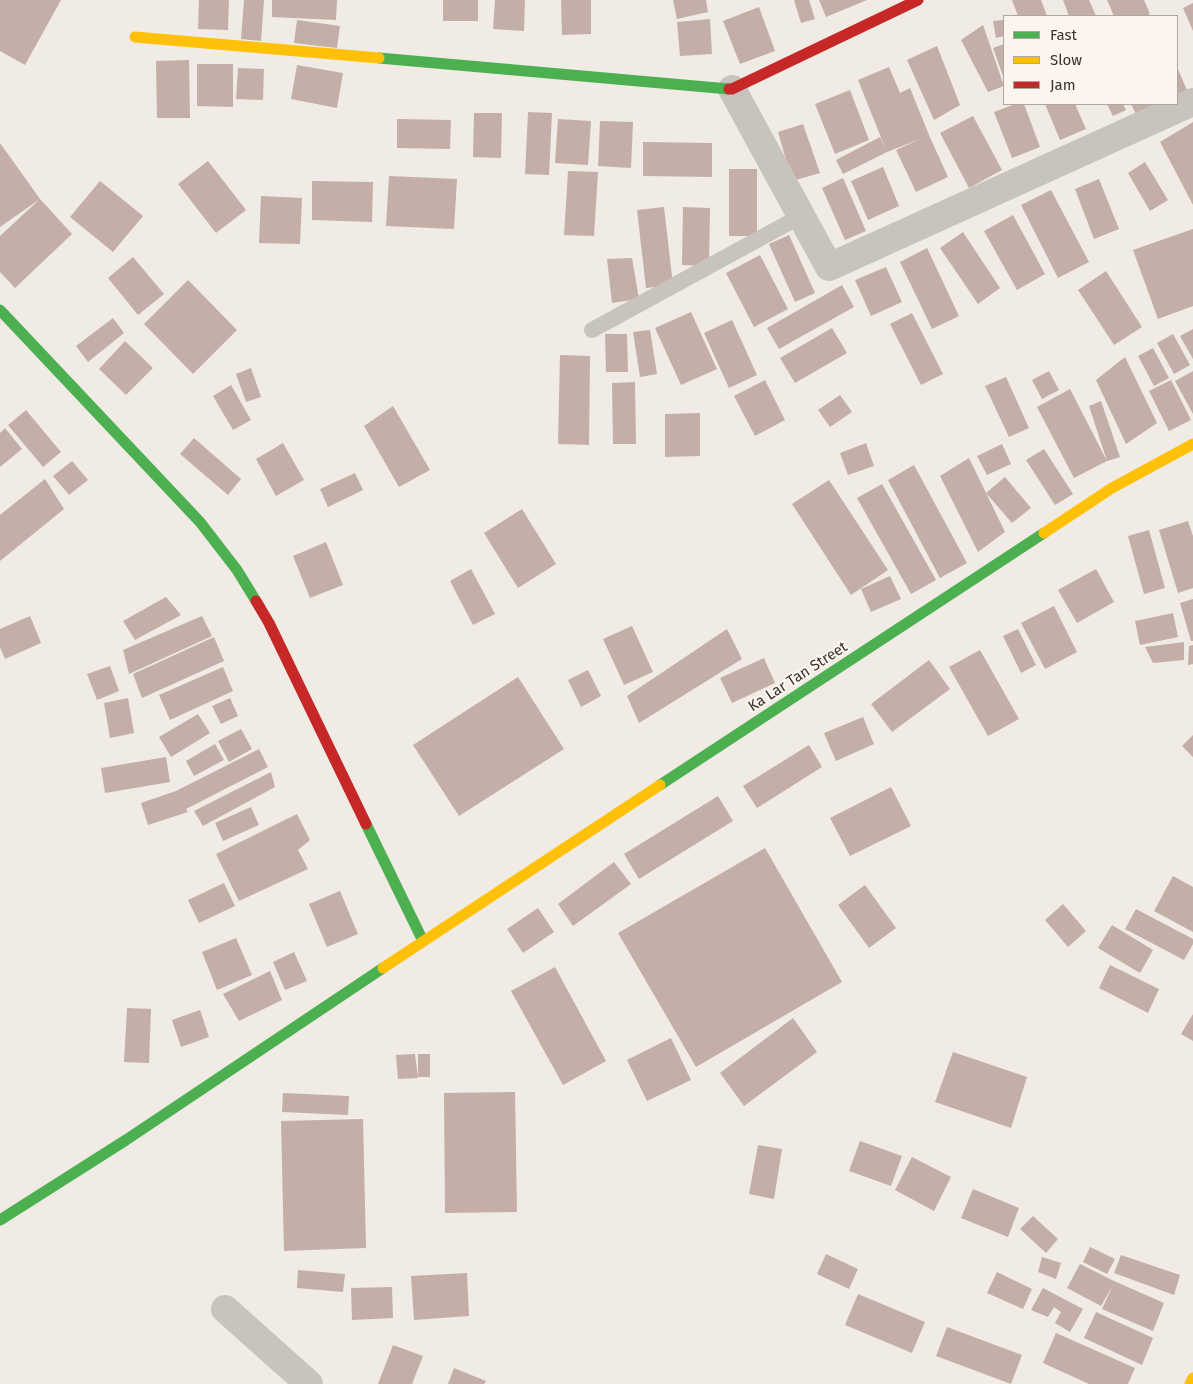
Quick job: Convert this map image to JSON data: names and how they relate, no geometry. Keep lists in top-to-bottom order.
{
  "streets": {
    "street": ["Ka Lar Tan Street"]
  },
  "legend": ["Fast", "Slow", "Jam"]
}
